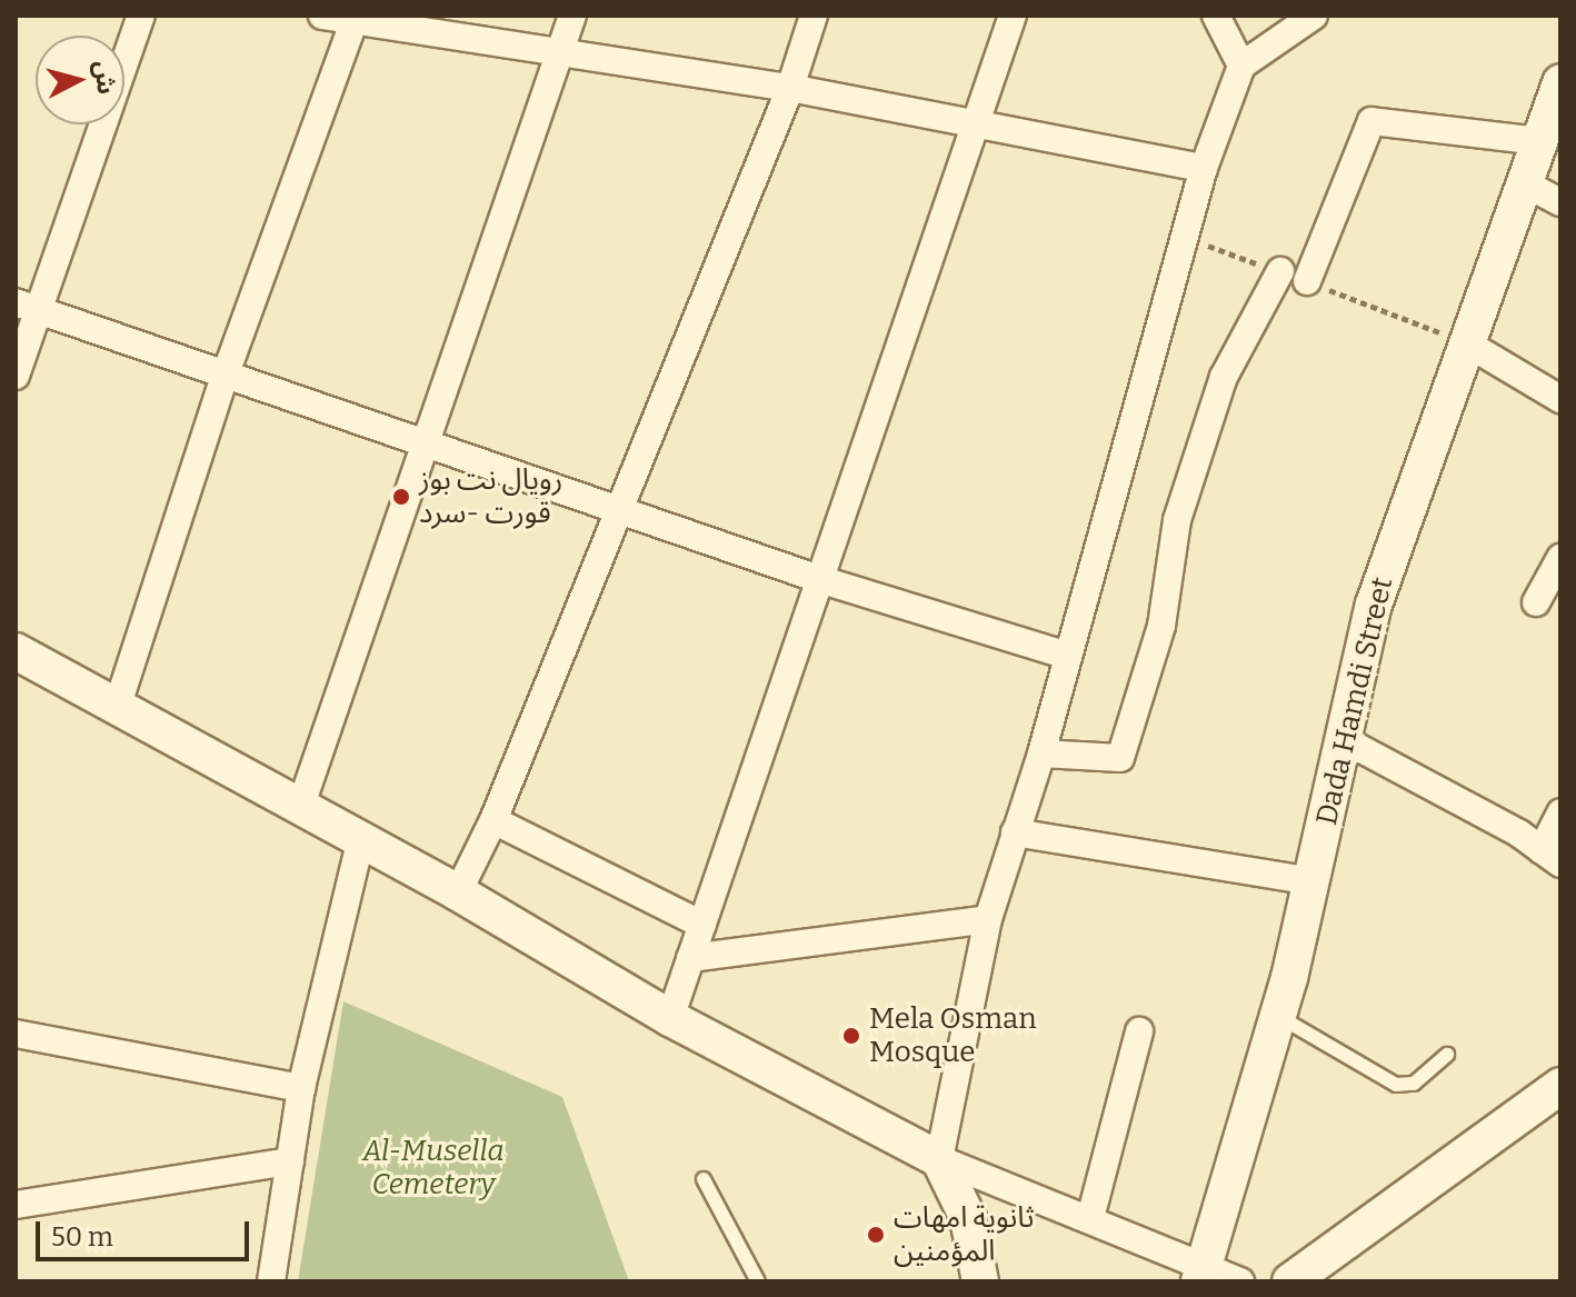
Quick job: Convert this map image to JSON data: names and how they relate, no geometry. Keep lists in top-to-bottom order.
{
  "streets": {
    "street": ["Dada Hamdi Street"]
  },
  "parks": ["Al-Musella Cemetery"],
  "places": ["رويال نت بوز قورت -سرد", "Mela Osman Mosque", "ثانوية امهات المؤمنين"],
  "scale_bar": "50 m",
  "north": "right"
}
